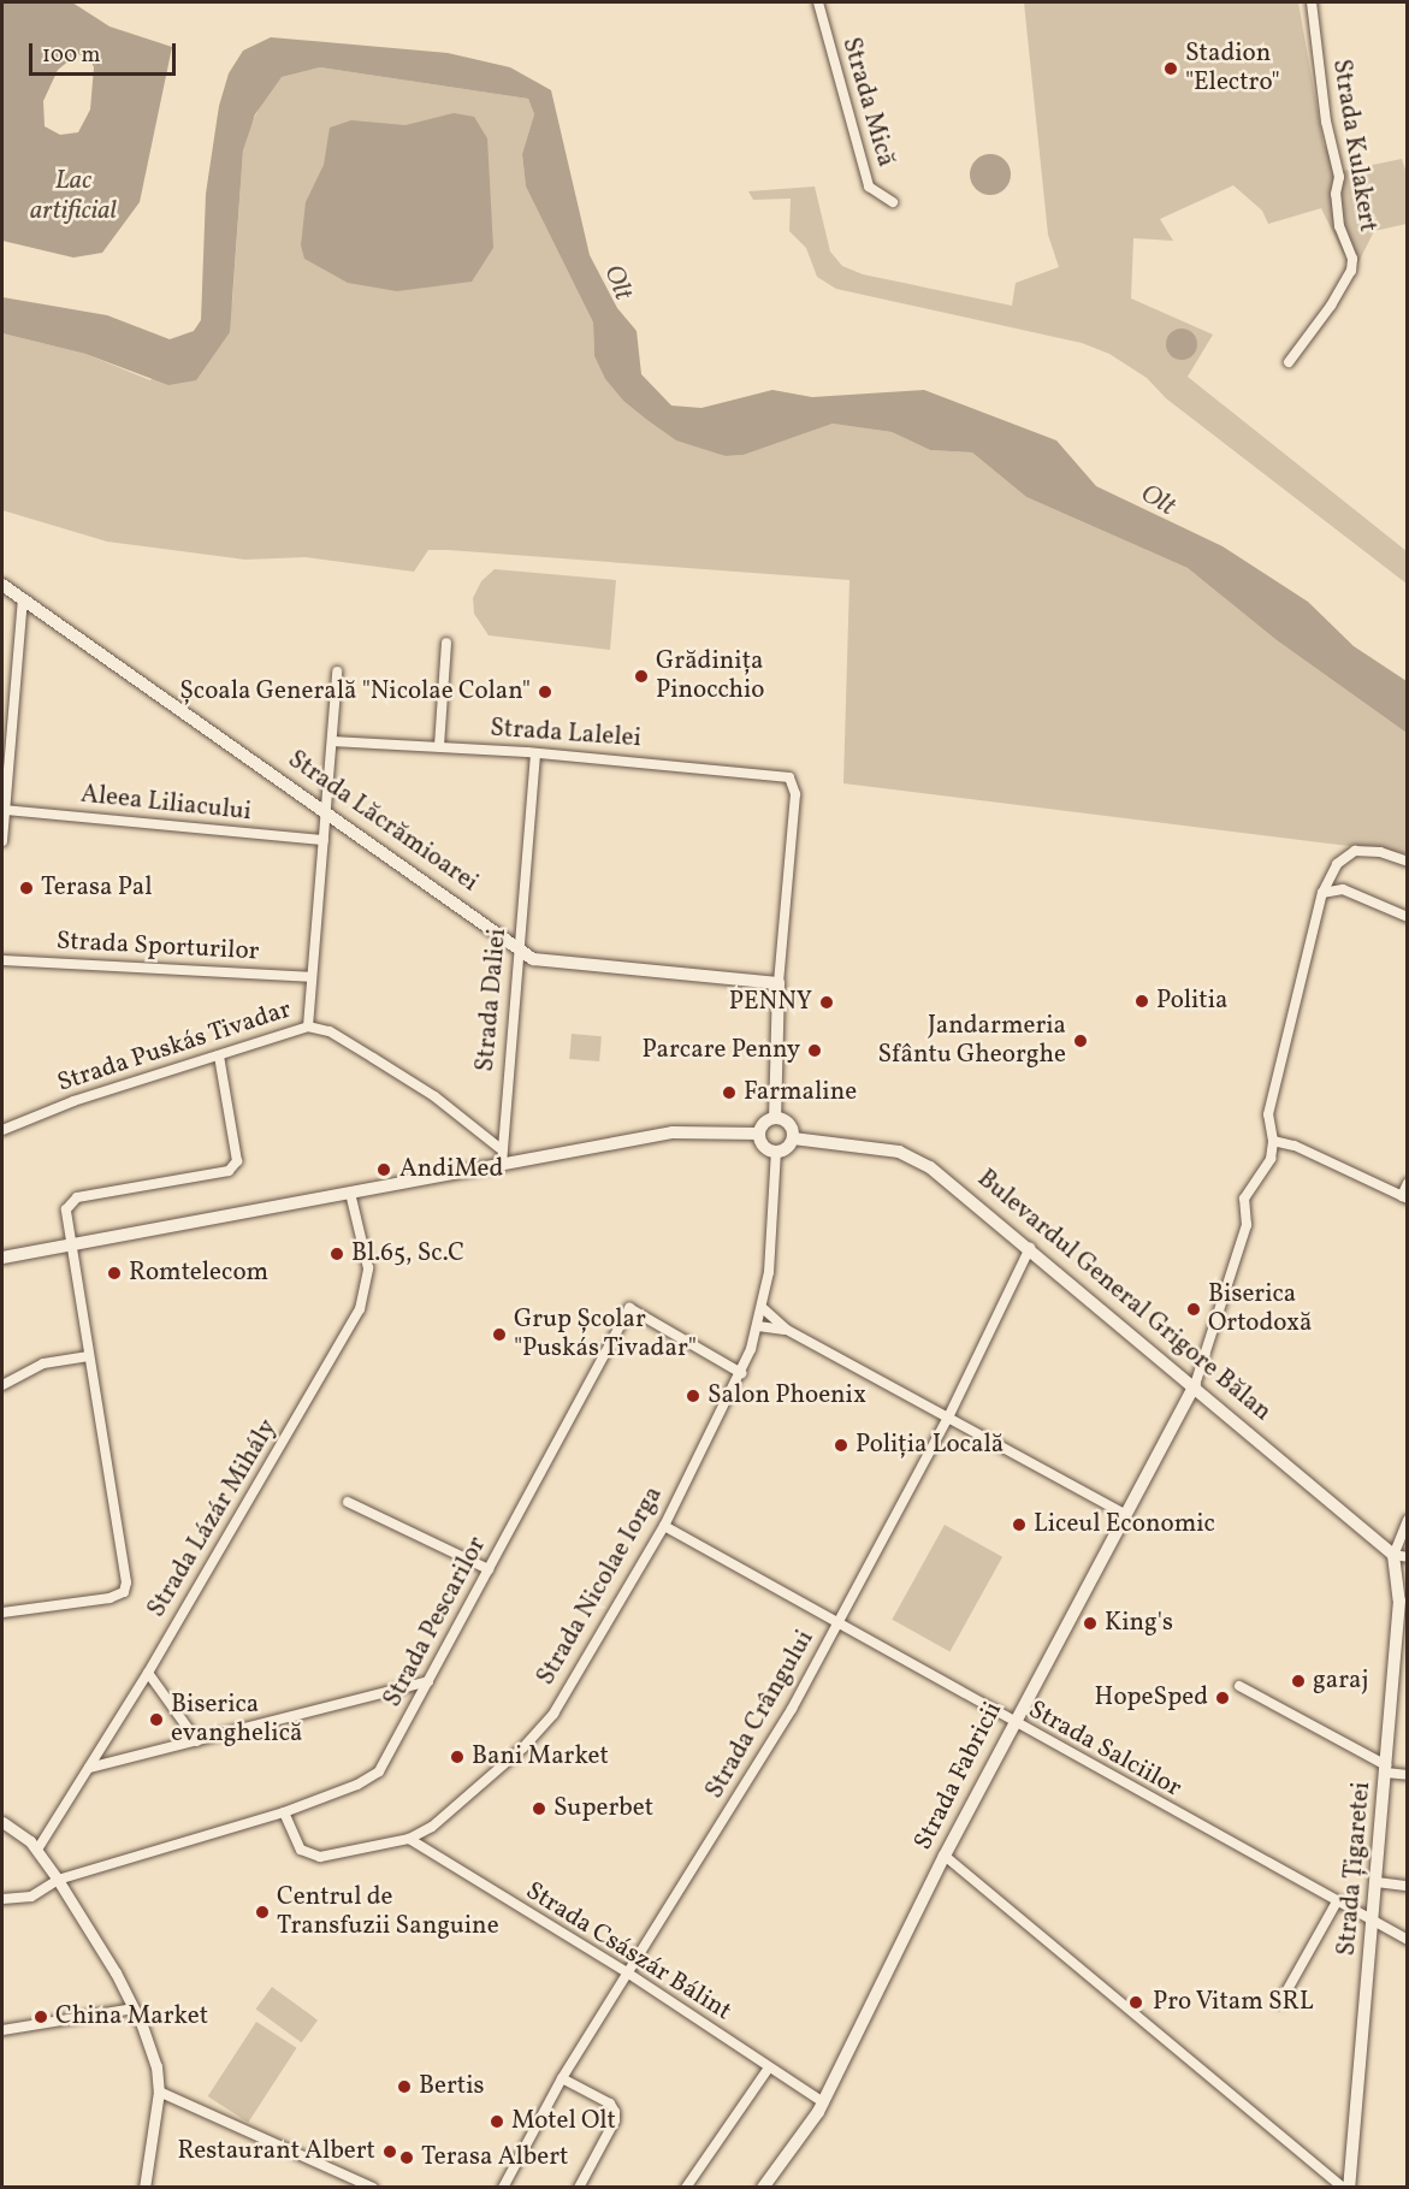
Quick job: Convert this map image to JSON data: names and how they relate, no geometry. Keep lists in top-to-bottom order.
{
  "streets": {
    "main road": [
      "Strada Lăcrămioarei",
      "Bulevardul General Grigore Bălan",
      "Strada Fabricii",
      "Strada Țigaretei"
    ],
    "street": [
      "Strada Mică",
      "Strada Kulakert",
      "Strada Lalelei",
      "Aleea Liliacului",
      "Strada Sporturilor",
      "Strada Daliei",
      "Strada Puskás Tivadar",
      "Strada Lázár Mihály",
      "Strada Nicolae Iorga",
      "Strada Pescarilor",
      "Strada Crângului",
      "Strada Salciilor",
      "Strada Császár Bálint"
    ]
  },
  "crossings": [
    ["Strada Lalelei", "Strada Lăcrămioarei"],
    ["Strada Lalelei", "Strada Daliei"],
    ["Strada Lăcrămioarei", "Strada Daliei"],
    ["Strada Daliei", "Strada Puskás Tivadar"],
    ["Bulevardul General Grigore Bălan", "Strada Nicolae Iorga"],
    ["Bulevardul General Grigore Bălan", "Strada Crângului"],
    ["Bulevardul General Grigore Bălan", "Strada Fabricii"],
    ["Bulevardul General Grigore Bălan", "Strada Țigaretei"],
    ["Strada Nicolae Iorga", "Strada Pescarilor"],
    ["Strada Nicolae Iorga", "Strada Salciilor"],
    ["Strada Nicolae Iorga", "Strada Császár Bálint"],
    ["Strada Crângului", "Strada Salciilor"],
    ["Strada Crângului", "Strada Császár Bálint"],
    ["Strada Salciilor", "Strada Fabricii"],
    ["Strada Salciilor", "Strada Țigaretei"],
    ["Strada Fabricii", "Strada Császár Bálint"]
  ],
  "water": ["Lac artificial", "Olt"],
  "places": [
    "Stadion \"Electro\"",
    "Grădinița Pinocchio",
    "Școala Generală \"Nicolae Colan\"",
    "Terasa Pal",
    "Politia",
    "PENNY",
    "Jandarmeria Sfântu Gheorghe",
    "Parcare Penny",
    "Farmaline",
    "AndiMed",
    "Bl.65, Sc.C",
    "Romtelecom",
    "Biserica Ortodoxă",
    "Grup Școlar \"Puskás Tivadar\"",
    "Salon Phoenix",
    "Poliția Locală",
    "Liceul Economic",
    "King's",
    "garaj",
    "HopeSped",
    "Biserica evanghelică",
    "Bani Market",
    "Superbet",
    "Centrul de Transfuzii Sanguine",
    "Pro Vitam SRL",
    "China Market",
    "Bertis",
    "Motel Olt",
    "Restaurant Albert",
    "Terasa Albert"
  ],
  "scale_bar": "100 m"
}
